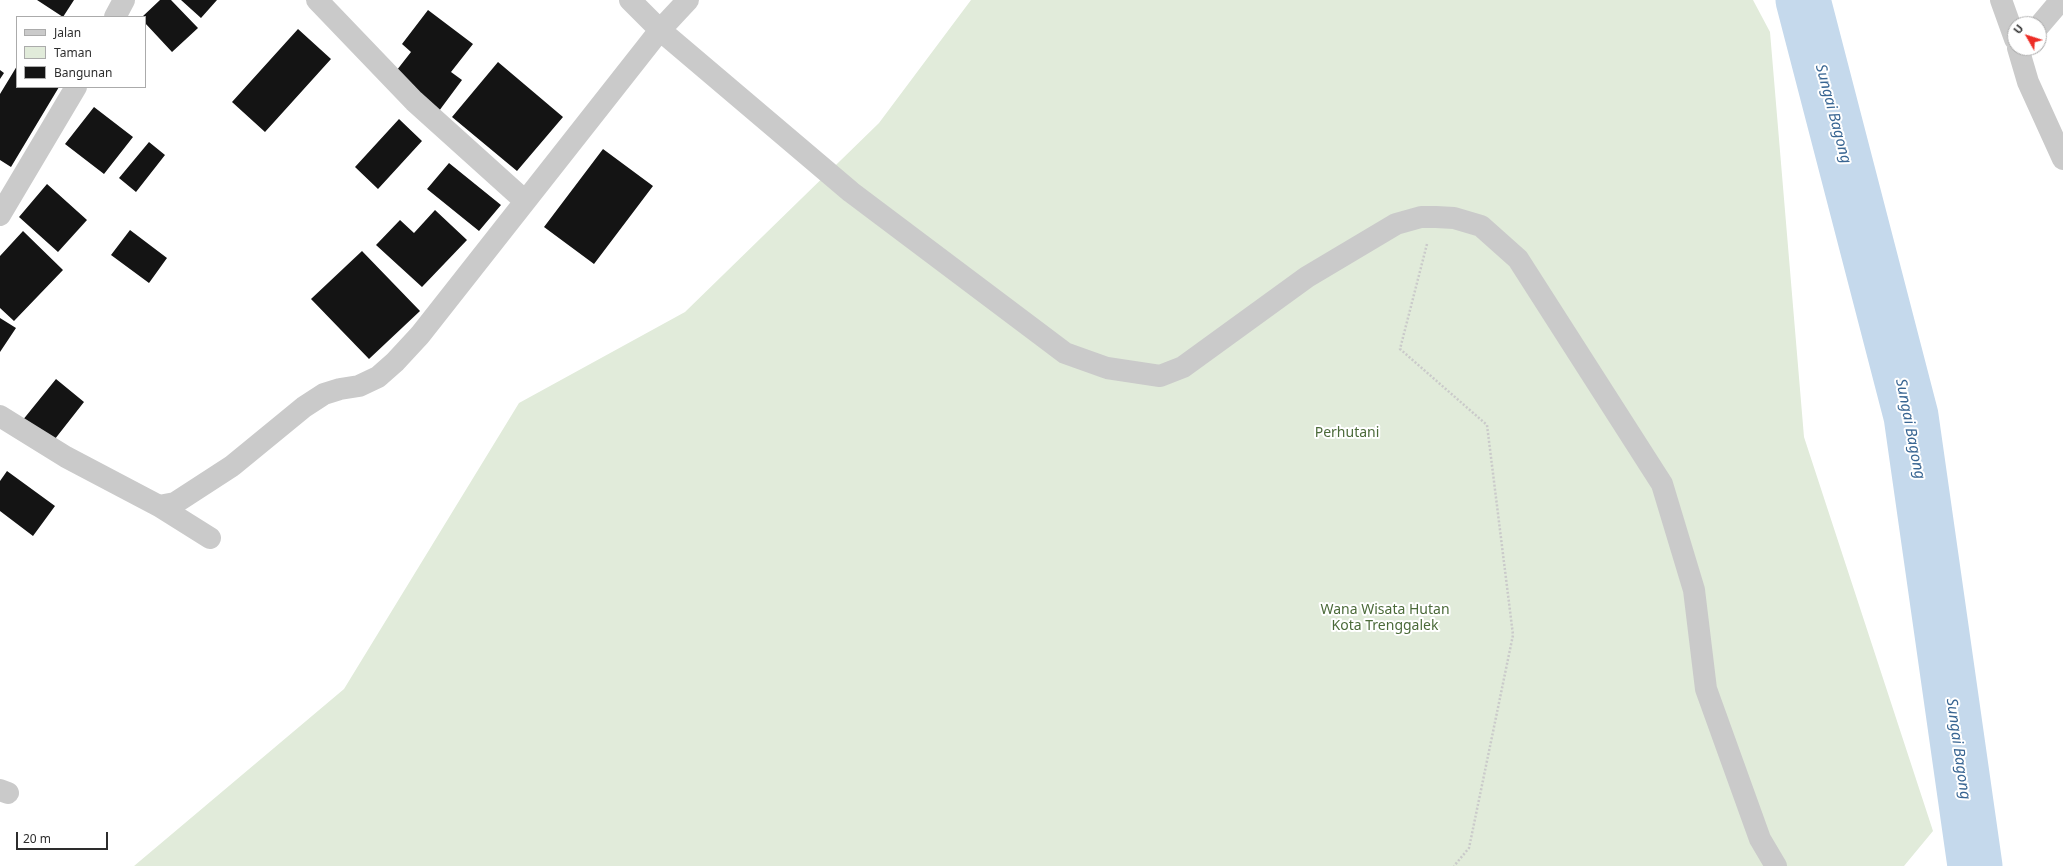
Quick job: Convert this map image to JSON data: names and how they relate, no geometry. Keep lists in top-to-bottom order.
{
  "water": ["Sungai Bagong"],
  "parks": ["Perhutani", "Wana Wisata Hutan Kota Trenggalek"],
  "legend": ["Jalan", "Taman", "Bangunan"],
  "scale_bar": "20 m",
  "north": "top left"
}
